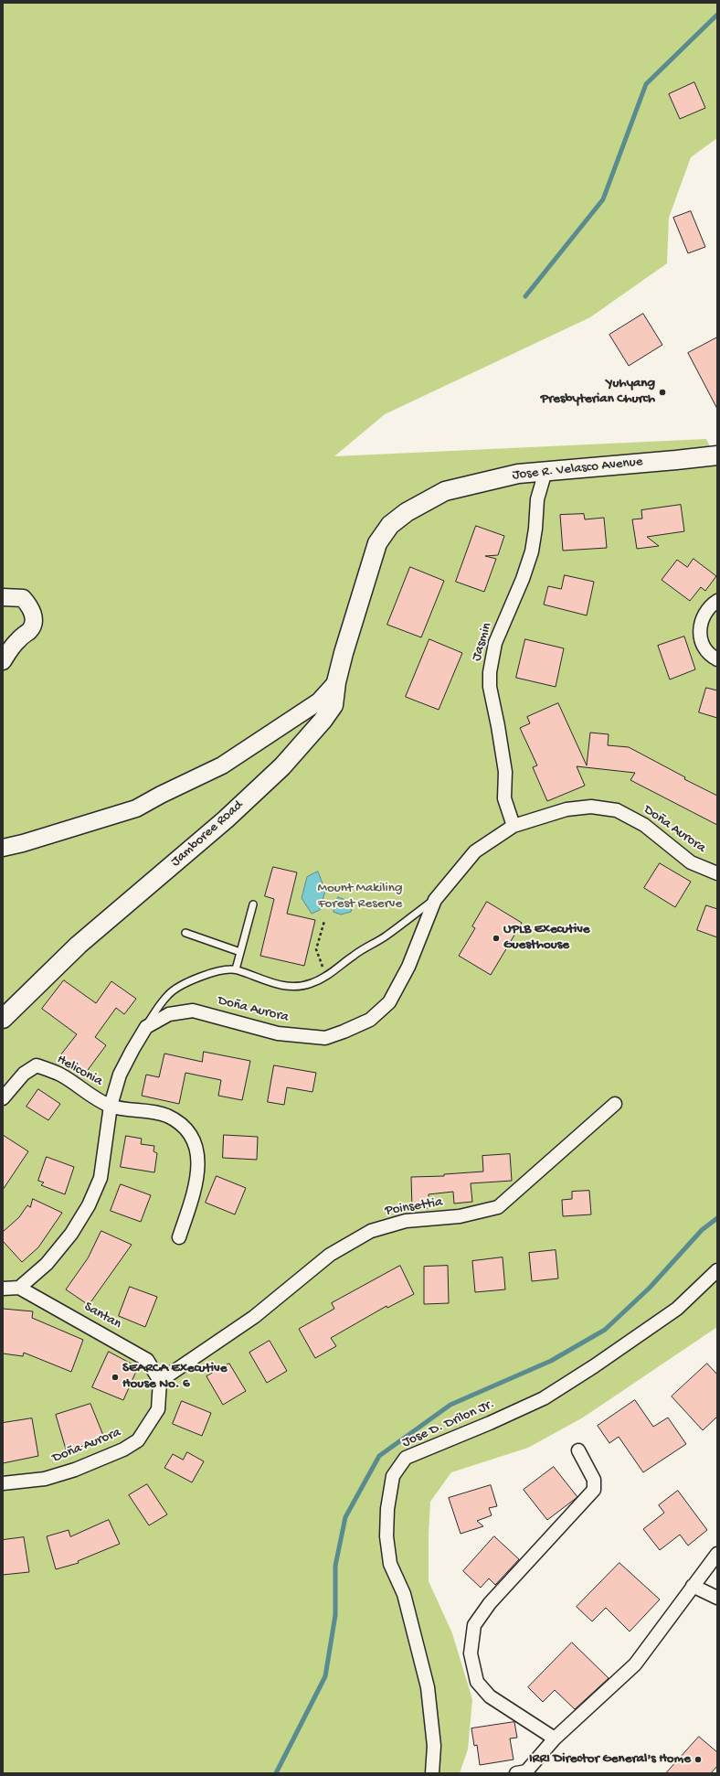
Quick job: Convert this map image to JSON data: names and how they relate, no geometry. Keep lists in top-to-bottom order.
{
  "streets": {
    "main road": ["Jose R. Velasco Avenue", "Jamboree Road"],
    "street": [
      "Jasmin",
      "Doña Aurora",
      "Heliconia",
      "Poinsettia",
      "Santan",
      "Jose D. Drilon Jr."
    ]
  },
  "crossings": [
    ["Jose R. Velasco Avenue", "Jasmin"],
    ["Jose R. Velasco Avenue", "Jamboree Road"],
    ["Jasmin", "Doña Aurora"],
    ["Doña Aurora", "Heliconia"],
    ["Doña Aurora", "Poinsettia"],
    ["Doña Aurora", "Santan"],
    ["Poinsettia", "Santan"]
  ],
  "parks": ["Mount Makiling Forest Reserve"],
  "places": [
    "Yuhyang Presbyterian Church",
    "UPLB Executive Guesthouse",
    "SEARCA Executive House No. 6",
    "IRRI Director General's Home"
  ]
}
